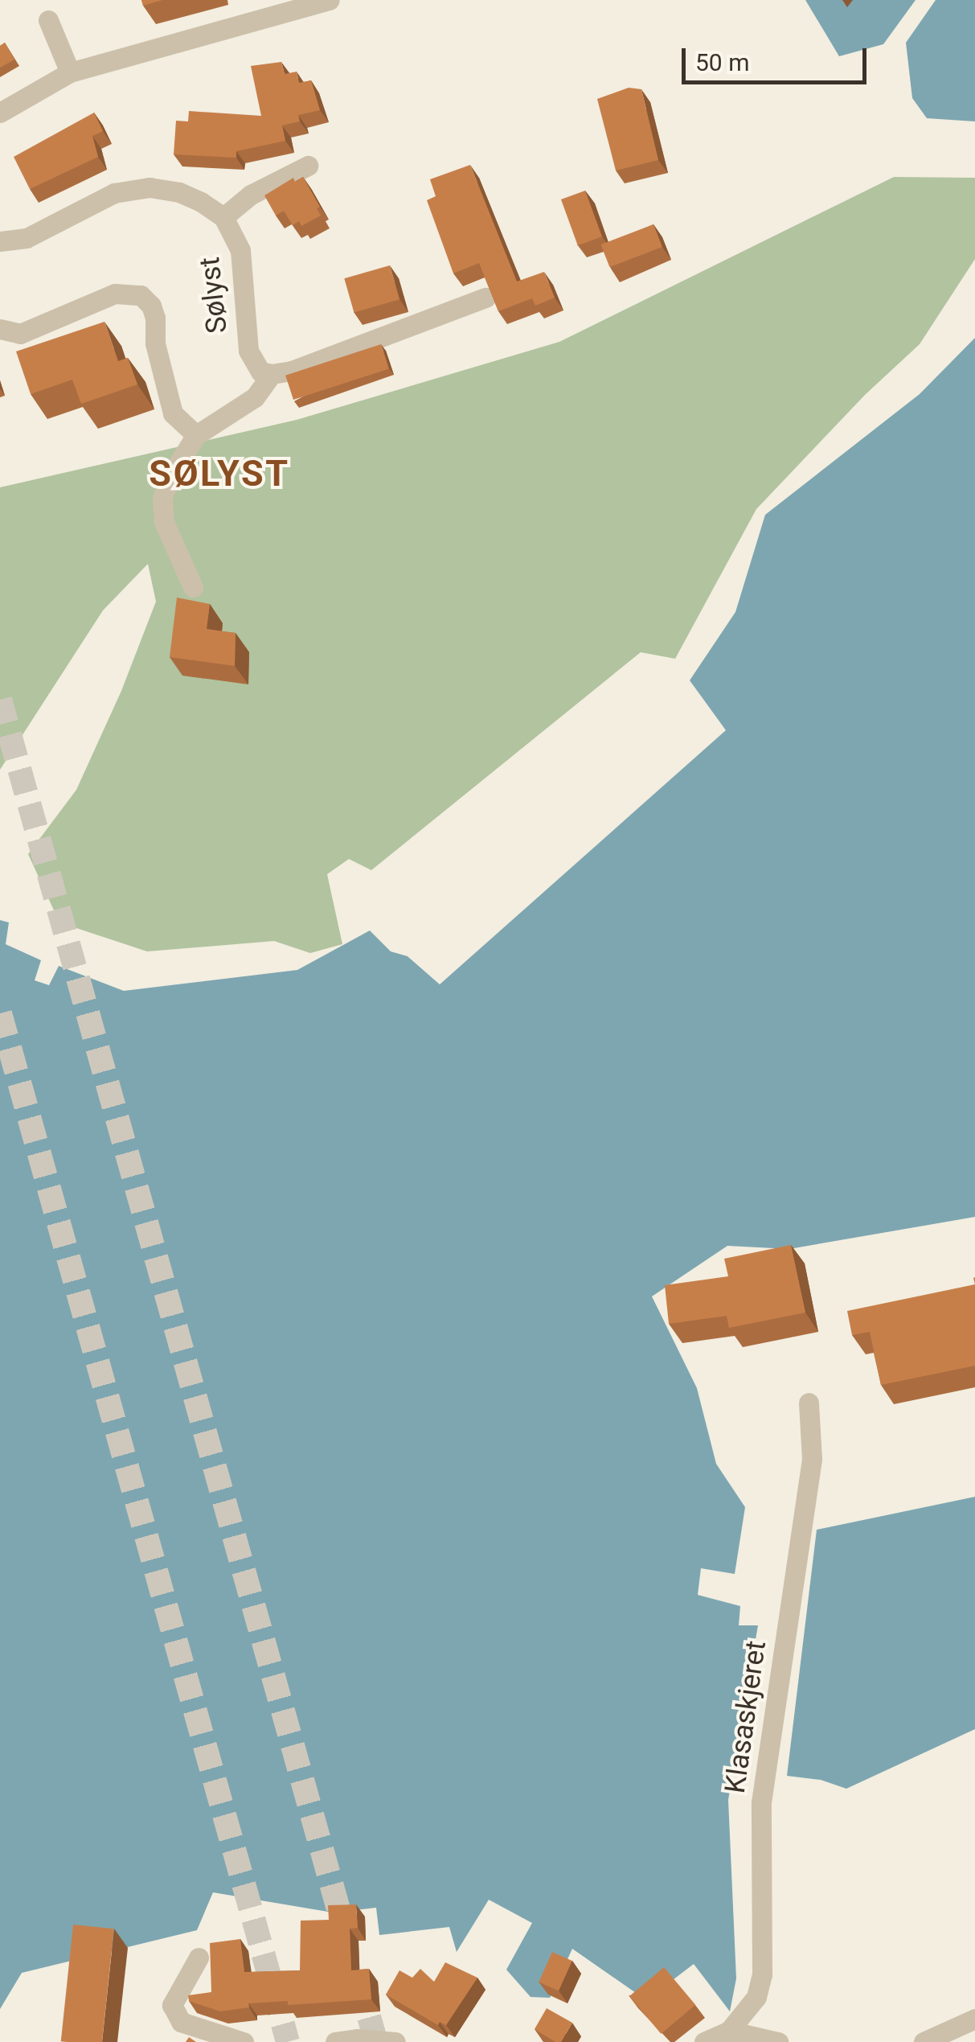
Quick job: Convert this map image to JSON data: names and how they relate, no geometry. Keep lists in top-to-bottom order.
{
  "streets": {
    "street": ["Sølyst", "Klasaskjeret"]
  },
  "districts": ["SØLYST"],
  "scale_bar": "50 m"
}
